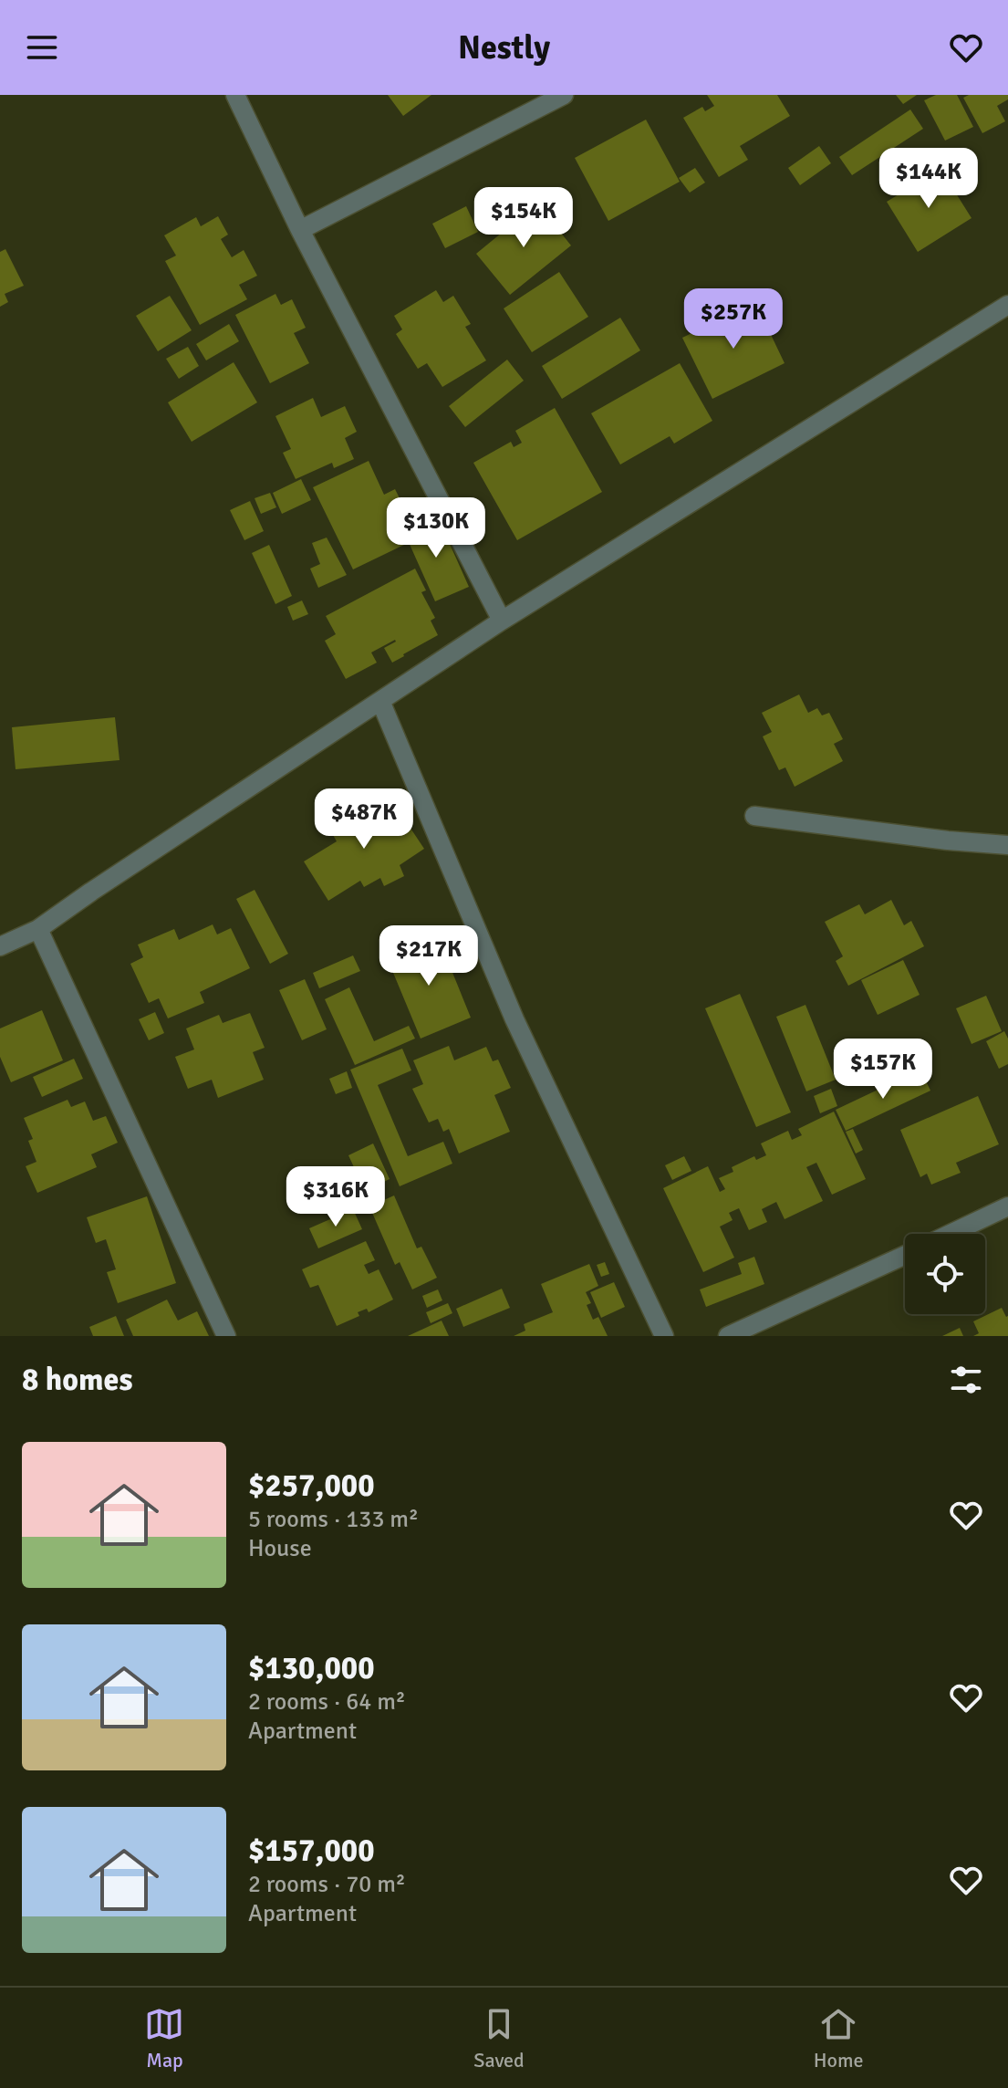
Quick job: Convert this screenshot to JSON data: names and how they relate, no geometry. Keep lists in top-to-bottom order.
{
  "page": {
    "header": "Nestly",
    "price": [
      "$144K",
      "$154K",
      "$257K",
      "$130K",
      "$487K",
      "$217K",
      "$157K",
      "$316K"
    ],
    "heading": "8 homes",
    "list": [
      {
        "name": "$257,000",
        "note": "5 rooms · 133 m² · House"
      },
      {
        "name": "$130,000",
        "note": "2 rooms · 64 m² · Apartment"
      },
      {
        "name": "$157,000",
        "note": "2 rooms · 70 m² · Apartment"
      }
    ],
    "tabs": ["Map", "Saved", "Home"]
  }
}
